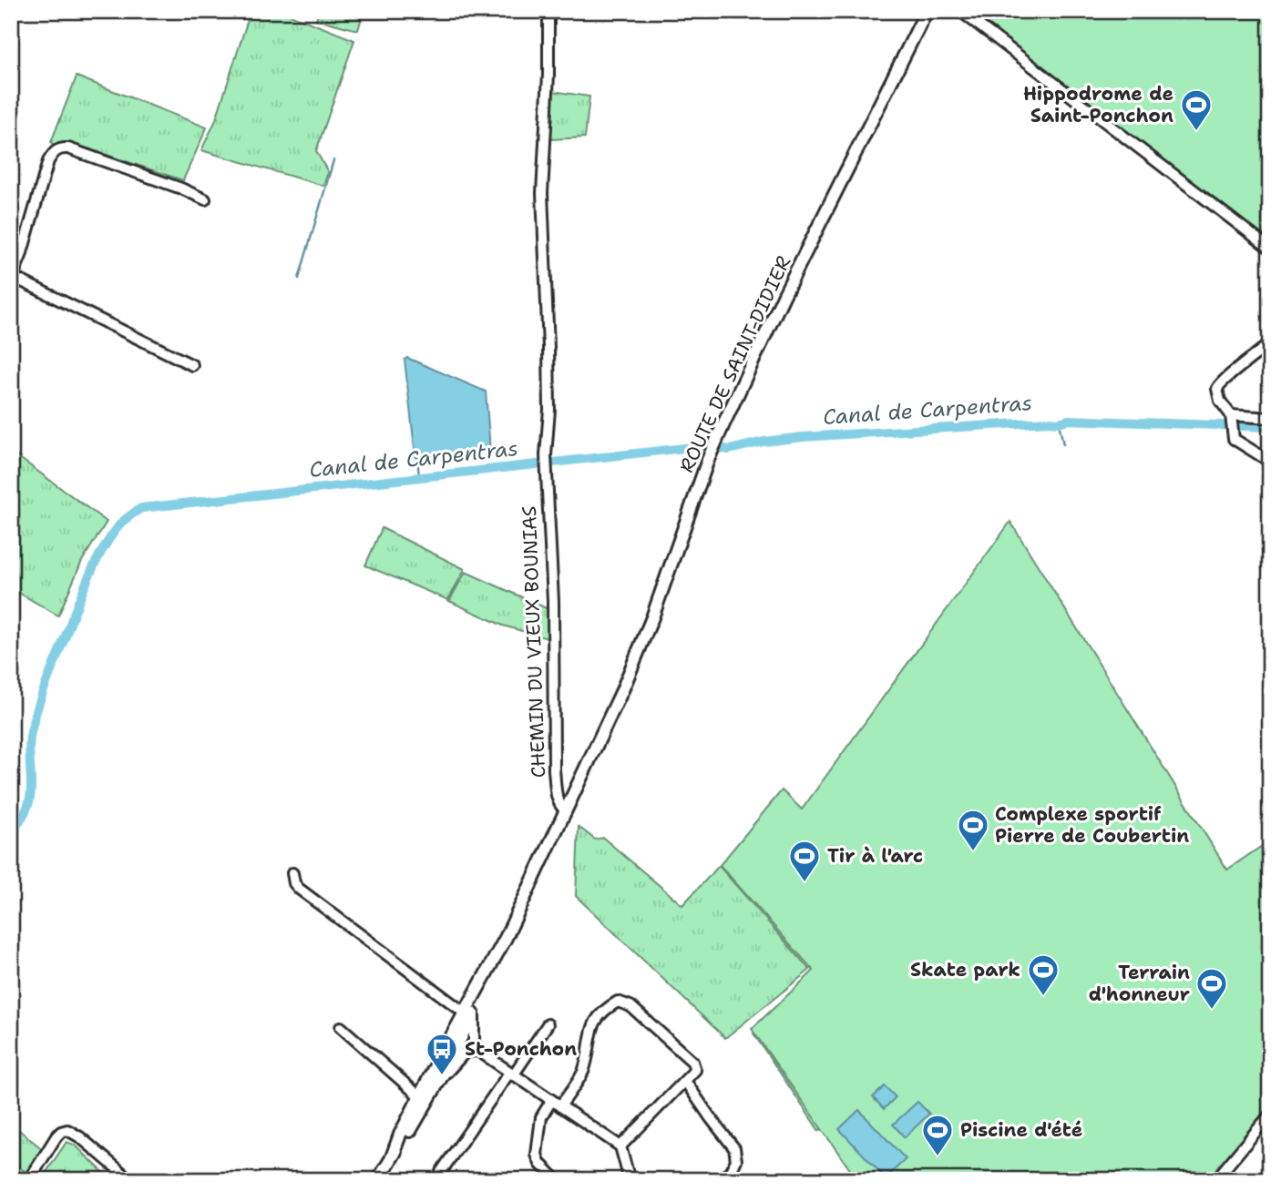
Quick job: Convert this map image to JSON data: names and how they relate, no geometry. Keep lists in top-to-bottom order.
{
  "streets": {
    "main road": ["ROUTE DE SAINT-DIDIER"],
    "street": ["CHEMIN DU VIEUX BOUNIAS"]
  },
  "crossings": [
    ["ROUTE DE SAINT-DIDIER", "CHEMIN DU VIEUX BOUNIAS"]
  ],
  "water": ["Canal de Carpentras"],
  "places": {
    "sports": [
      "Hippodrome de Saint-Ponchon",
      "Complexe sportif Pierre de Coubertin",
      "Tir à l'arc",
      "Skate park",
      "Terrain d'honneur",
      "Piscine d'été"
    ],
    "bus stop": ["St-Ponchon"]
  }
}
